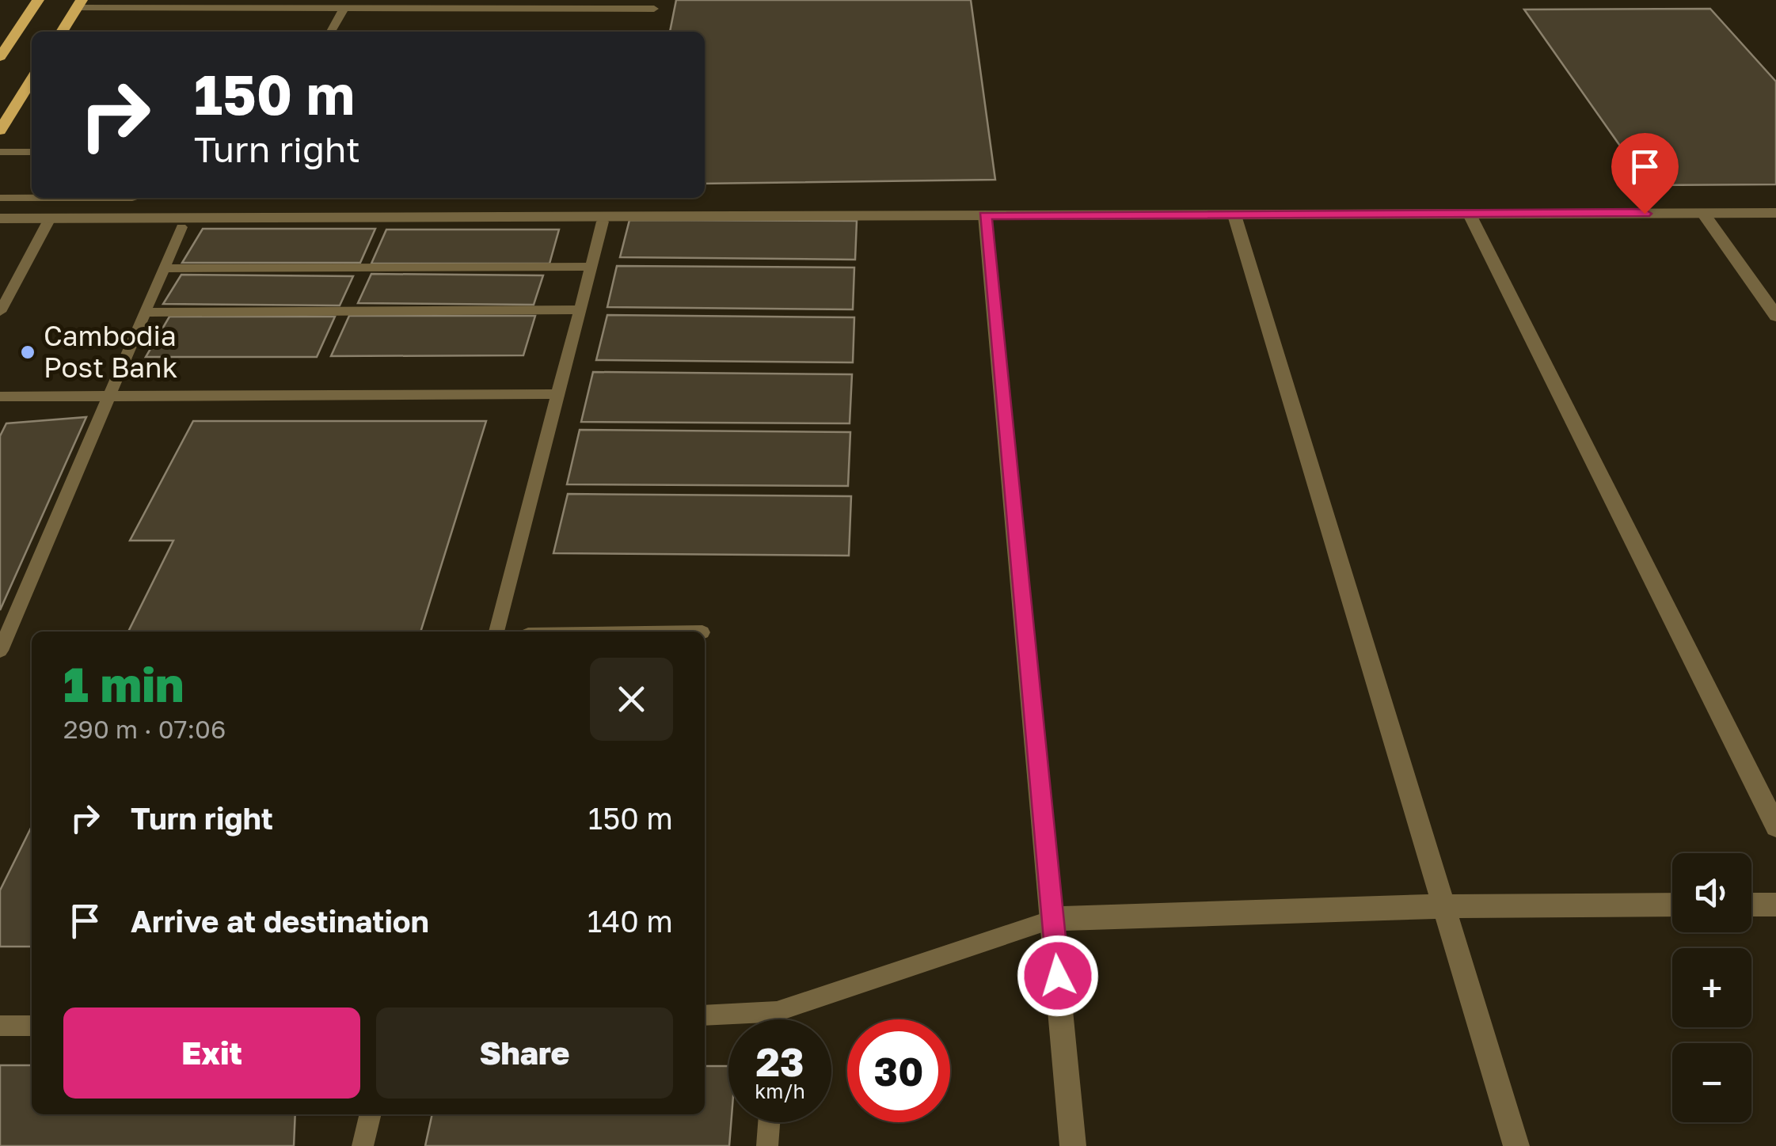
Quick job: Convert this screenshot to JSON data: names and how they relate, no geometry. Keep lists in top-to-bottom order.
{
  "places": ["Cambodia Post Bank"],
  "page": {
    "turn": ["150 m", "Turn right"],
    "heading": ["1 min", "290 m · 07:06"],
    "list": [
      {
        "name": "Turn right",
        "value": "150 m"
      },
      {
        "name": "Arrive at destination",
        "value": "140 m"
      }
    ],
    "map_buttons": ["+", "−"],
    "buttons": ["Exit", "Share"],
    "speed": "23 km/h",
    "limit": "30"
  }
}
